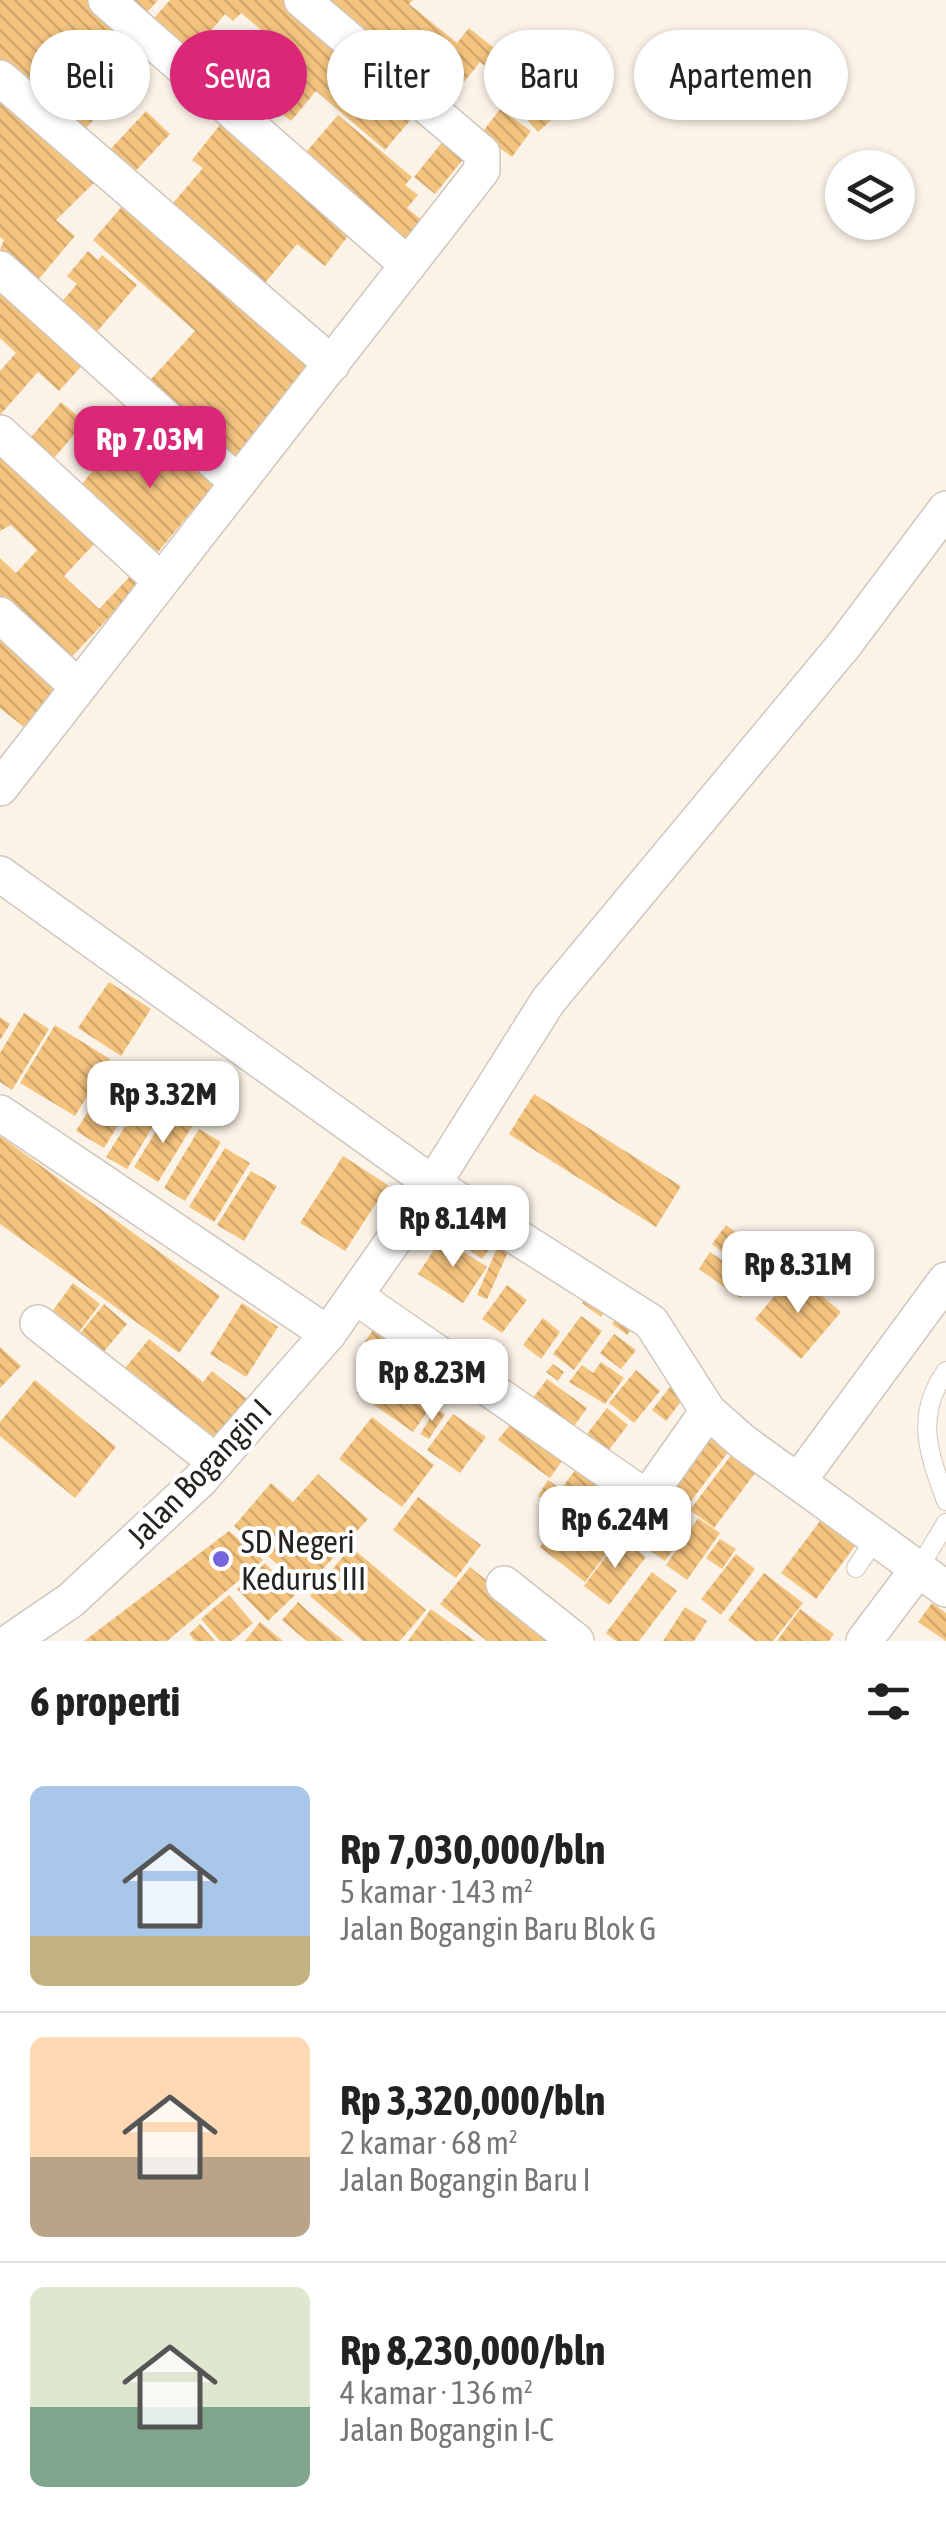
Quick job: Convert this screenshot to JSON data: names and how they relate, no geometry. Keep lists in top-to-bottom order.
{
  "streets": {
    "street": ["Jalan Bogangin I"]
  },
  "places": ["SD Negeri Kedurus III"],
  "page": {
    "chip": [
      "Beli",
      "Sewa",
      "Filter",
      "Baru",
      "Apartemen"
    ],
    "price": [
      "Rp 7.03M",
      "Rp 3.32M",
      "Rp 8.14M",
      "Rp 8.31M",
      "Rp 8.23M",
      "Rp 6.24M"
    ],
    "heading": "6 properti",
    "list": [
      {
        "name": "Rp 7,030,000/bln",
        "note": "5 kamar · 143 m² · Jalan Bogangin Baru Blok G"
      },
      {
        "name": "Rp 3,320,000/bln",
        "note": "2 kamar · 68 m² · Jalan Bogangin Baru I"
      },
      {
        "name": "Rp 8,230,000/bln",
        "note": "4 kamar · 136 m² · Jalan Bogangin I-C"
      }
    ]
  }
}
